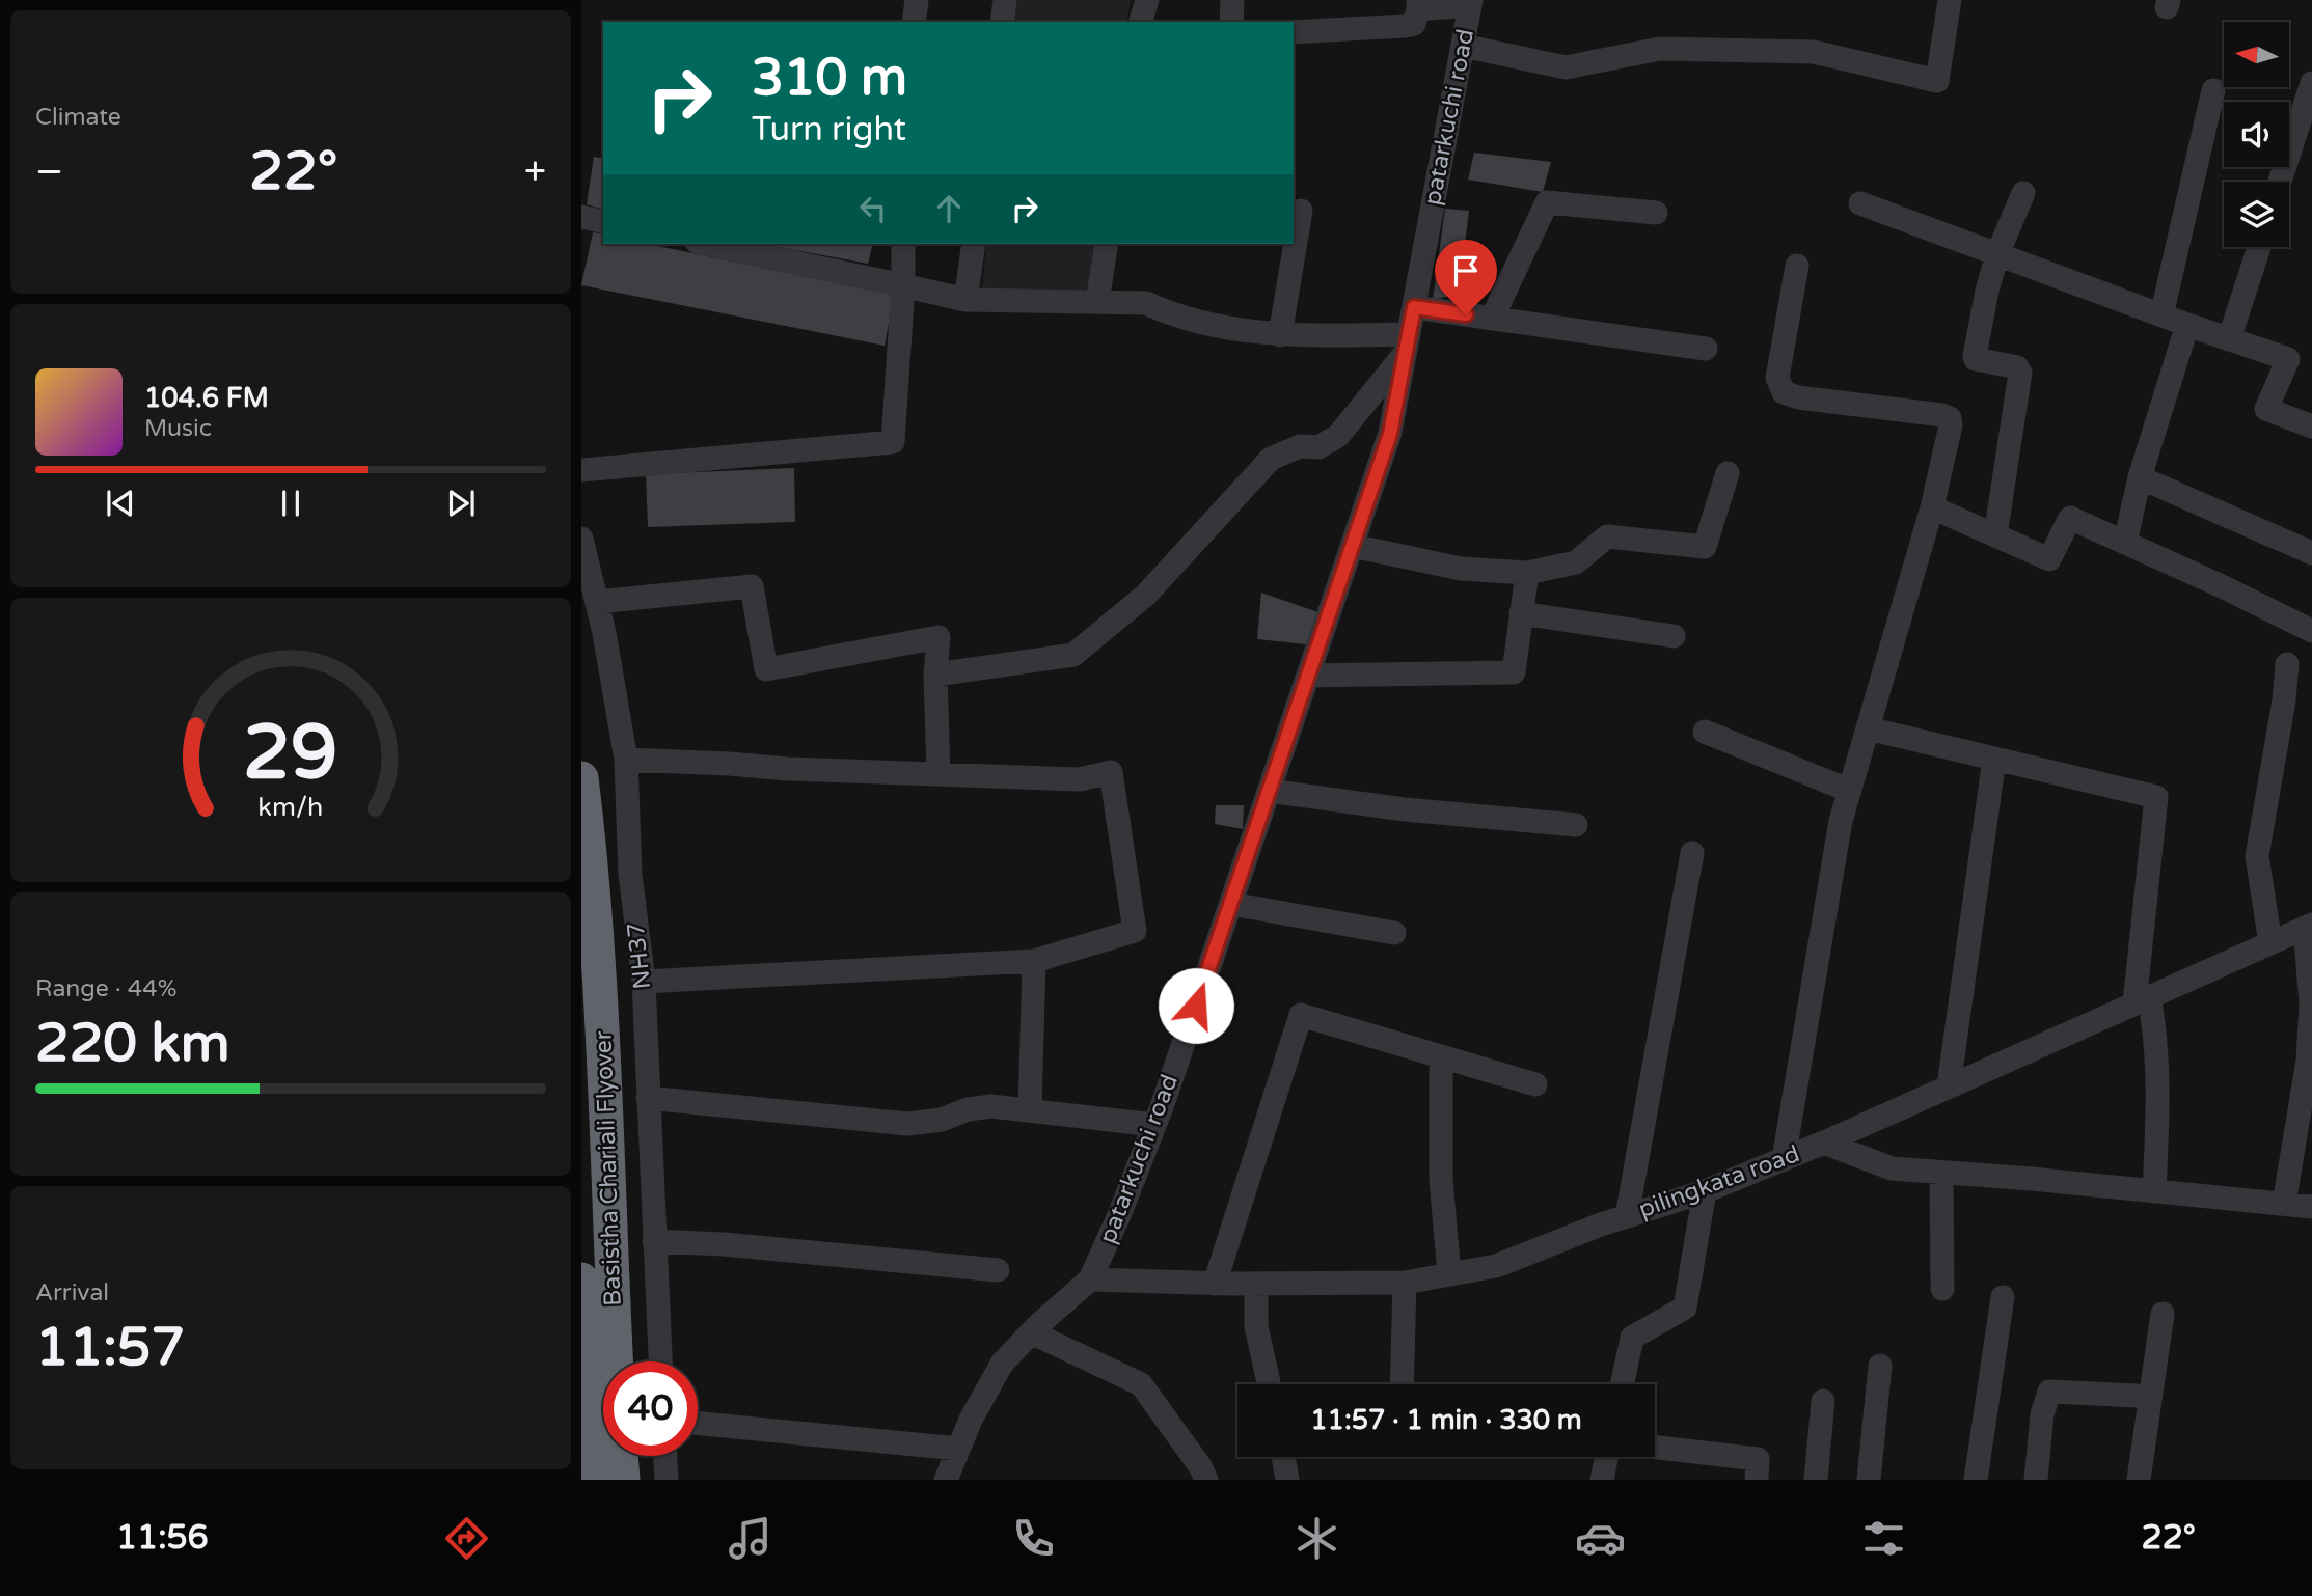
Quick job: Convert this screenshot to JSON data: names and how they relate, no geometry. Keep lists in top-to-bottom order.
{
  "streets": {
    "highway": ["Basistha Chariali Flyover"],
    "street": ["patarkuchi road", "NH37", "pilingkata road"]
  },
  "crossings": [
    ["patarkuchi road", "pilingkata road"]
  ],
  "north": "left",
  "page": {
    "tile": [
      "Climate",
      ["Range · 44%", "220 km"],
      ["Arrival", "11:57"]
    ],
    "turn": ["310 m", "Turn right"],
    "heat": ["−", "22°", "+"],
    "song": ["104.6 FM", "Music"],
    "limit": "40",
    "trip": "11:57 · 1 min · 330 m",
    "tabs": ["11:56", "22°"],
    "gauge": ["29", "km/h"]
  }
}
